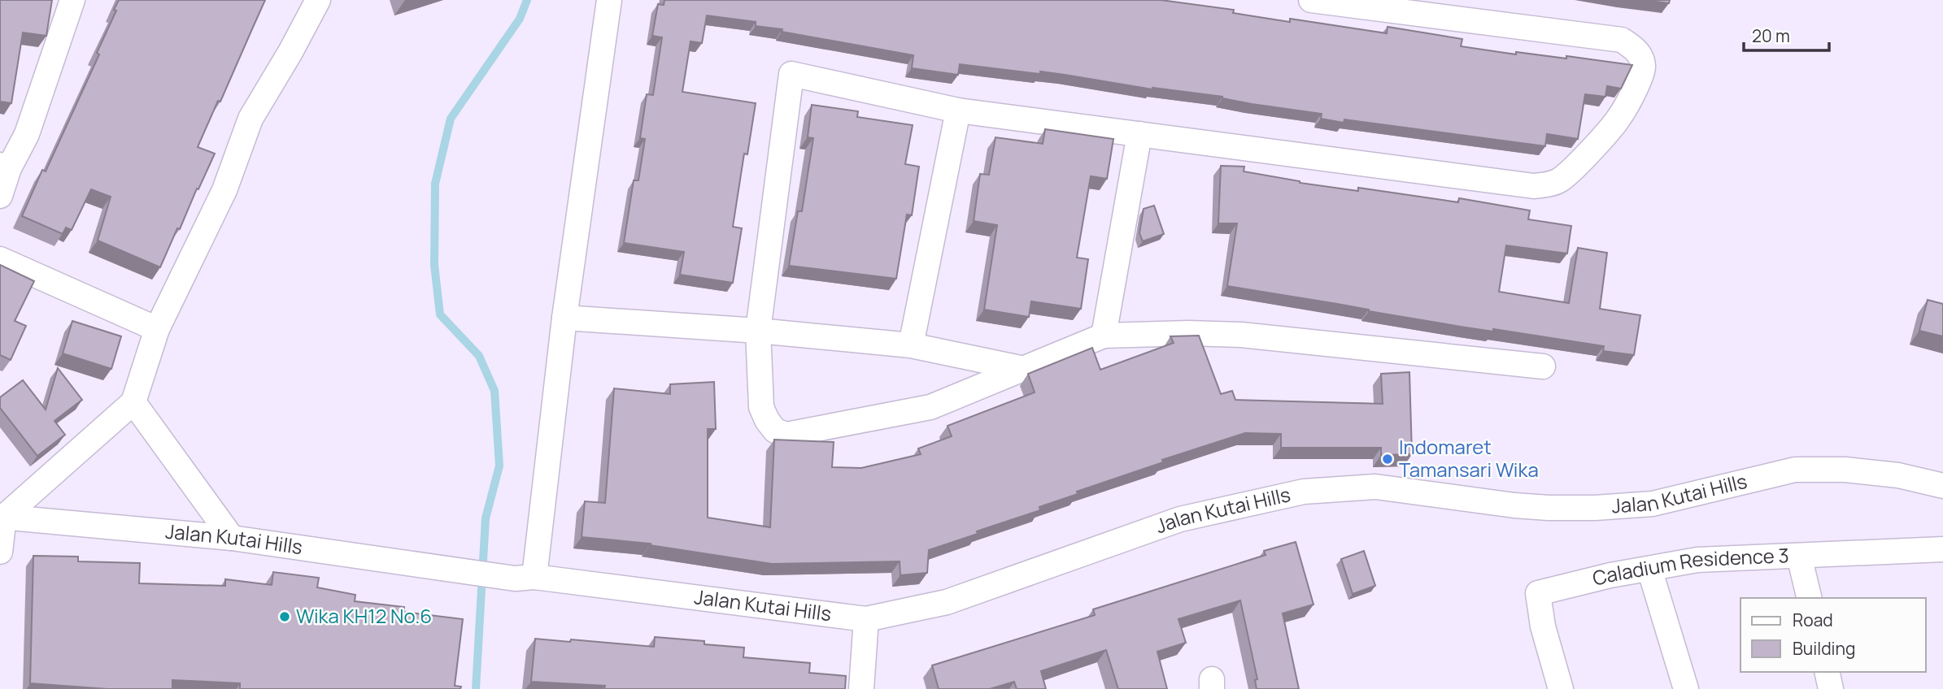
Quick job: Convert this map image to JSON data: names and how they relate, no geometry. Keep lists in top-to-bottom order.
{
  "streets": {
    "street": ["Jalan Kutai Hills", "Caladium Residence 3"]
  },
  "places": ["Indomaret Tamansari Wika", "Wika KH12 No.6"],
  "legend": ["Road", "Building"],
  "scale_bar": "20 m"
}
